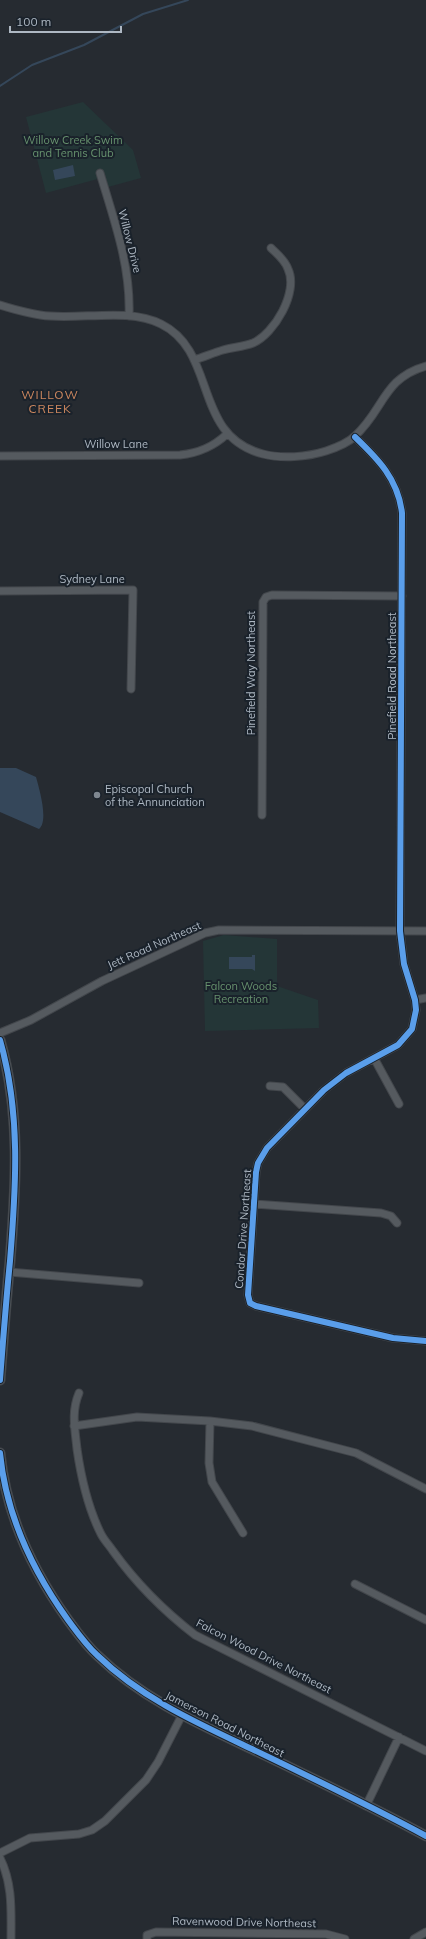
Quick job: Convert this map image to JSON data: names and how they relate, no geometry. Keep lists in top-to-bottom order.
{
  "streets": {
    "street": [
      "Willow Drive",
      "Willow Lane",
      "Sydney Lane",
      "Pinefield Way Northeast",
      "Pinefield Road Northeast",
      "Jett Road Northeast",
      "Condor Drive Northeast",
      "Falcon Wood Drive Northeast",
      "Jamerson Road Northeast",
      "Ravenwood Drive Northeast"
    ]
  },
  "crossings": [
    ["Pinefield Way Northeast", "Pinefield Road Northeast"],
    ["Pinefield Road Northeast", "Jett Road Northeast"],
    ["Pinefield Road Northeast", "Condor Drive Northeast"],
    ["Jett Road Northeast", "Condor Drive Northeast"]
  ],
  "districts": ["WILLOW CREEK"],
  "parks": ["Willow Creek Swim and Tennis Club", "Falcon Woods Recreation"],
  "places": ["Episcopal Church of the Annunciation"],
  "scale_bar": "100 m"
}
